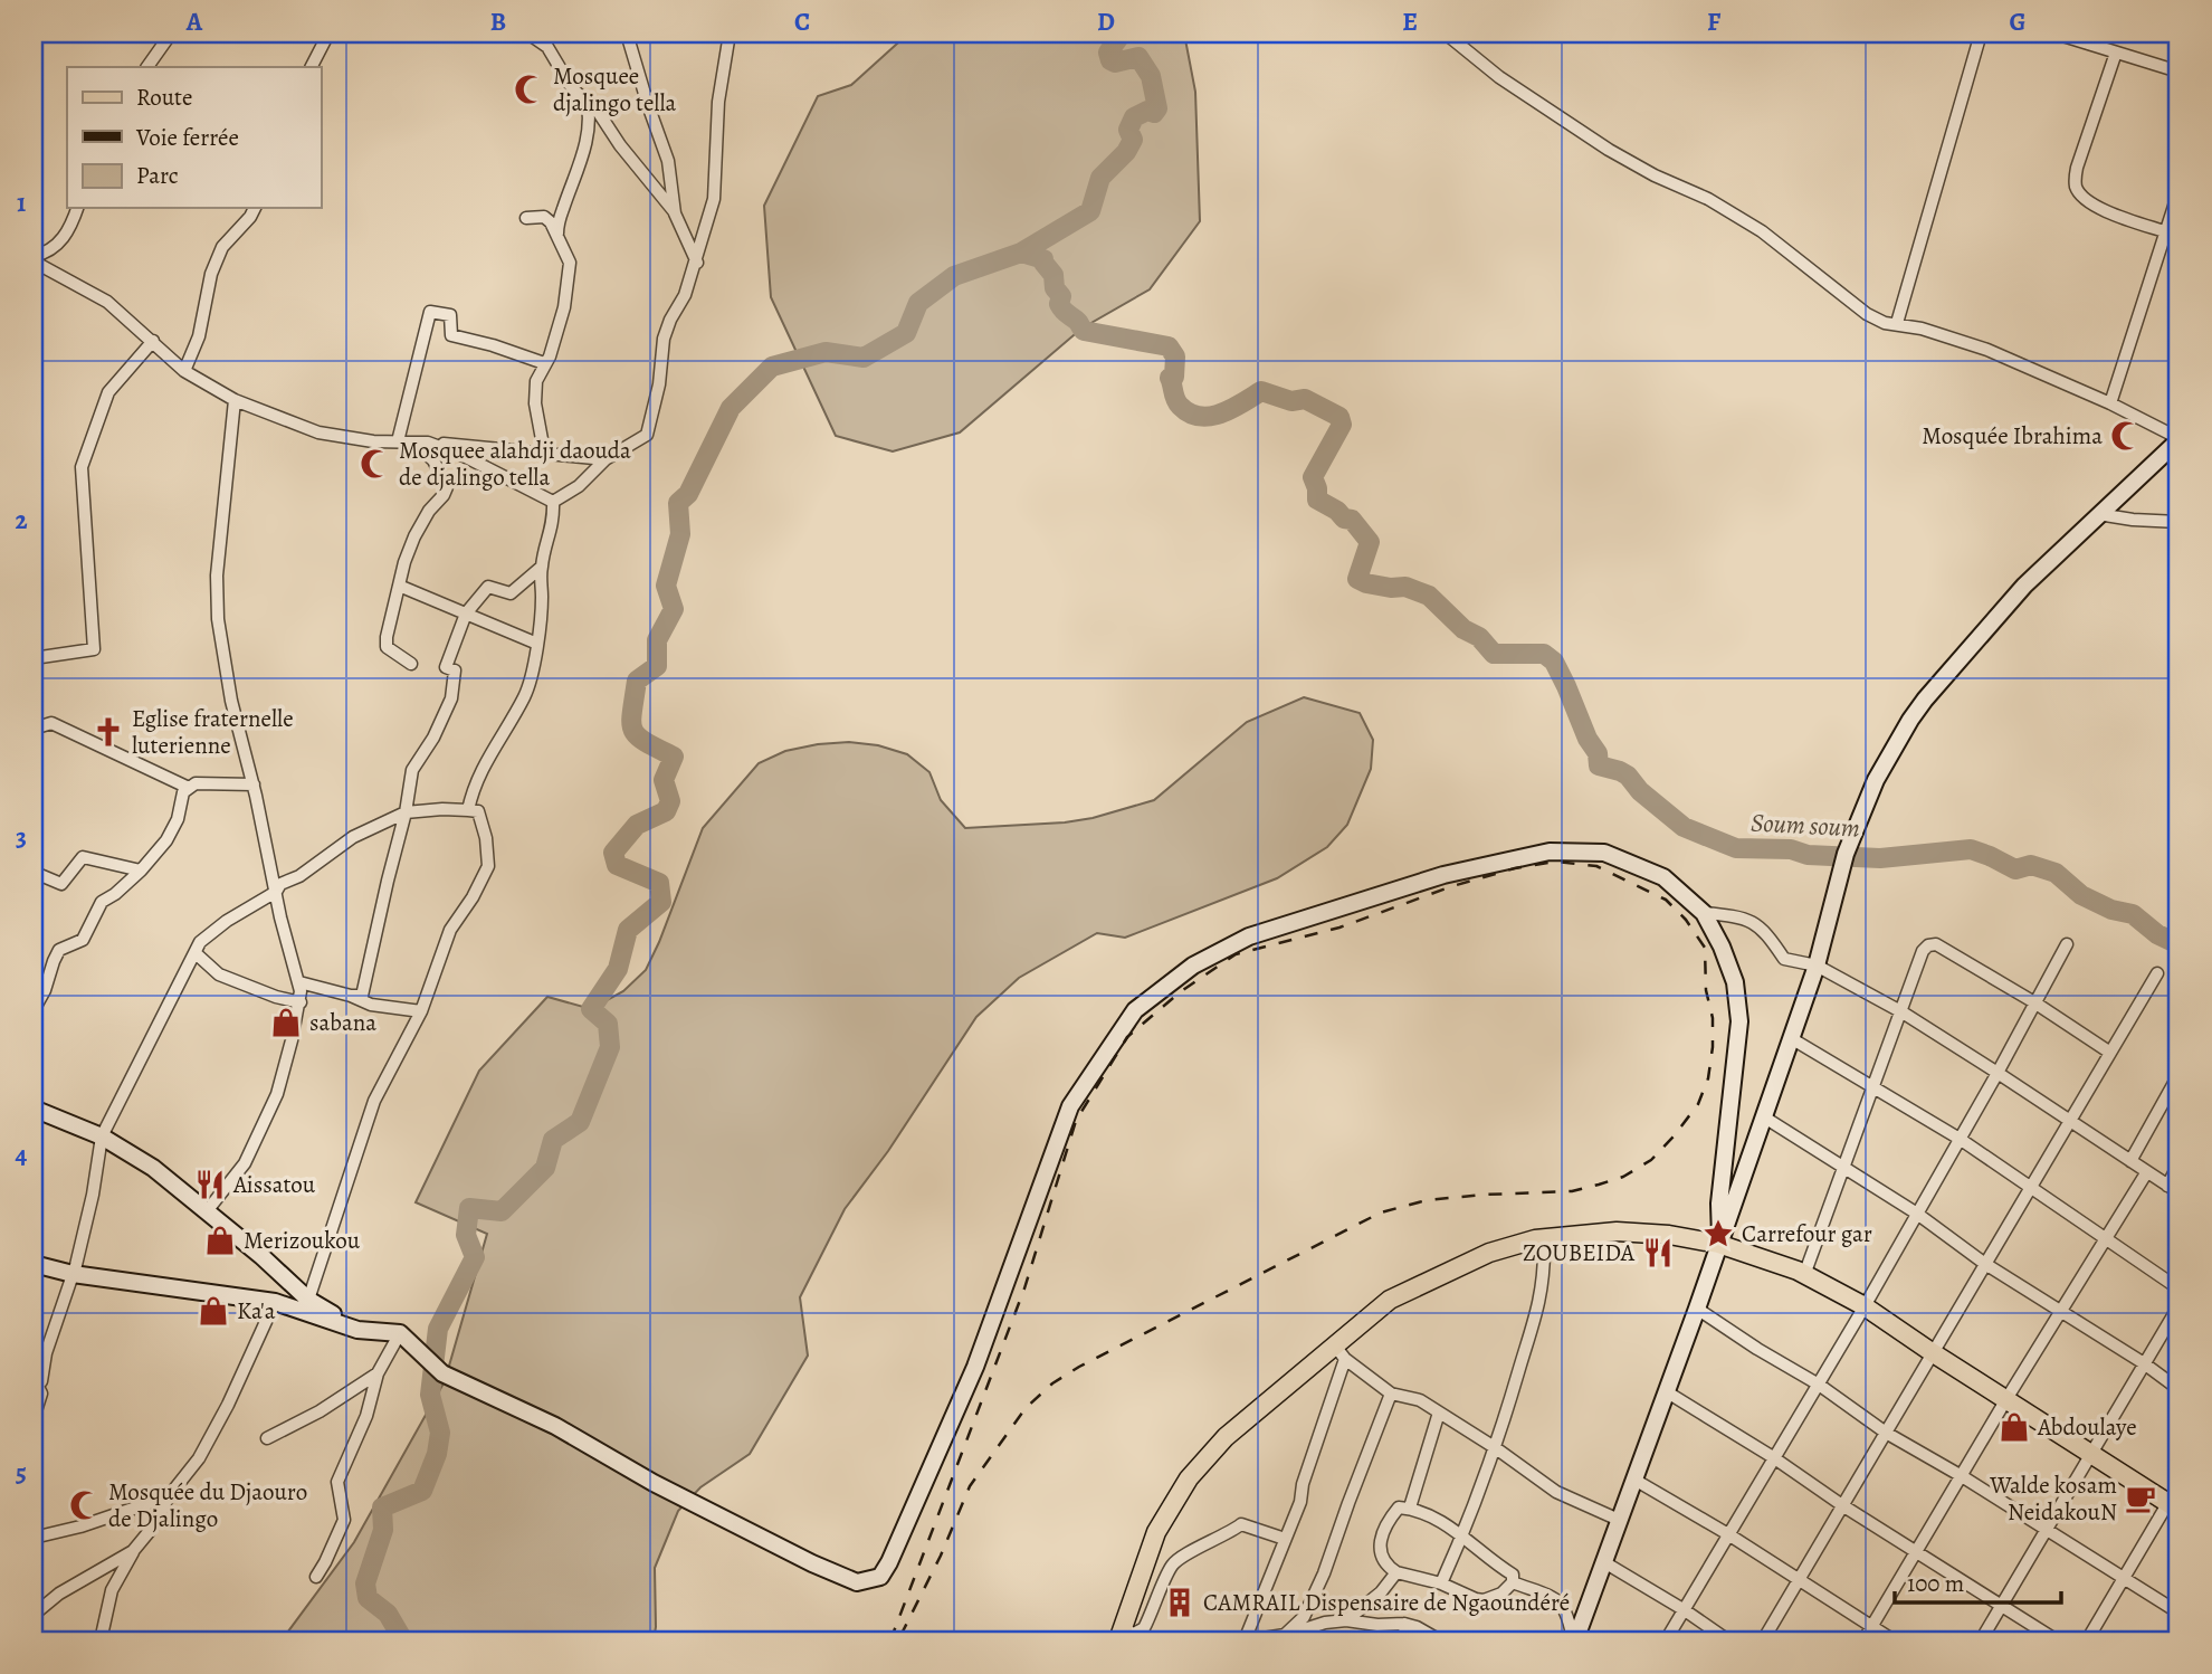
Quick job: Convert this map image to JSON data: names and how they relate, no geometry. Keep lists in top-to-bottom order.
{
  "water": ["Soum soum"],
  "places": {
    "mosque": [
      "Mosquee djalingo tella",
      "Mosquée Ibrahima",
      "Mosquee alahdji daouda de djalingo tella",
      "Mosquée du Djaouro de Djalingo"
    ],
    "church": ["Eglise fraternelle luterienne"],
    "shop": [
      "sabana",
      "Merizoukou",
      "Ka'a",
      "Abdoulaye"
    ],
    "restaurant": ["Aissatou", "ZOUBEIDA"],
    "place": ["Carrefour gar"],
    "cafe": ["Walde kosam NeidakouN"],
    "building": ["CAMRAIL Dispensaire de Ngaoundéré"]
  },
  "legend": ["Route", "Voie ferrée", "Parc"],
  "scale_bar": "100 m",
  "grid": {
    "columns": [
      "A",
      "B",
      "C",
      "D",
      "E",
      "F",
      "G"
    ],
    "rows": [
      "1",
      "2",
      "3",
      "4",
      "5"
    ]
  }
}
